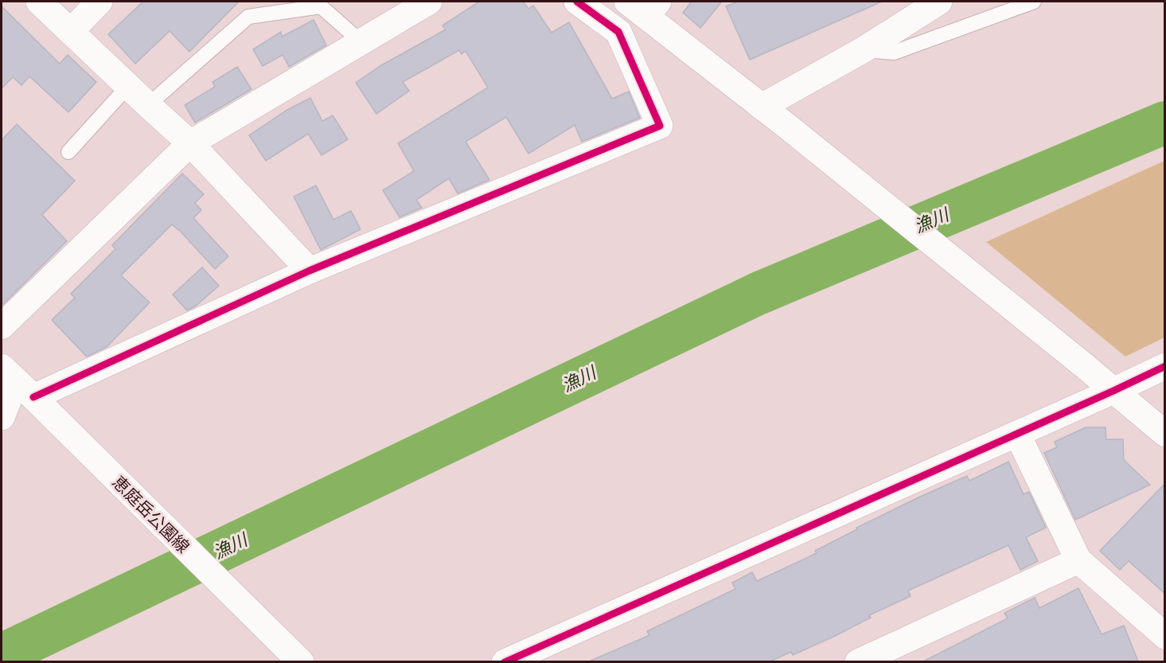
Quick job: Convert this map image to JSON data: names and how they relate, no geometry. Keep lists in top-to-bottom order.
{
  "streets": {
    "street": ["恵庭岳公園線"]
  },
  "water": ["漁川"]
}
